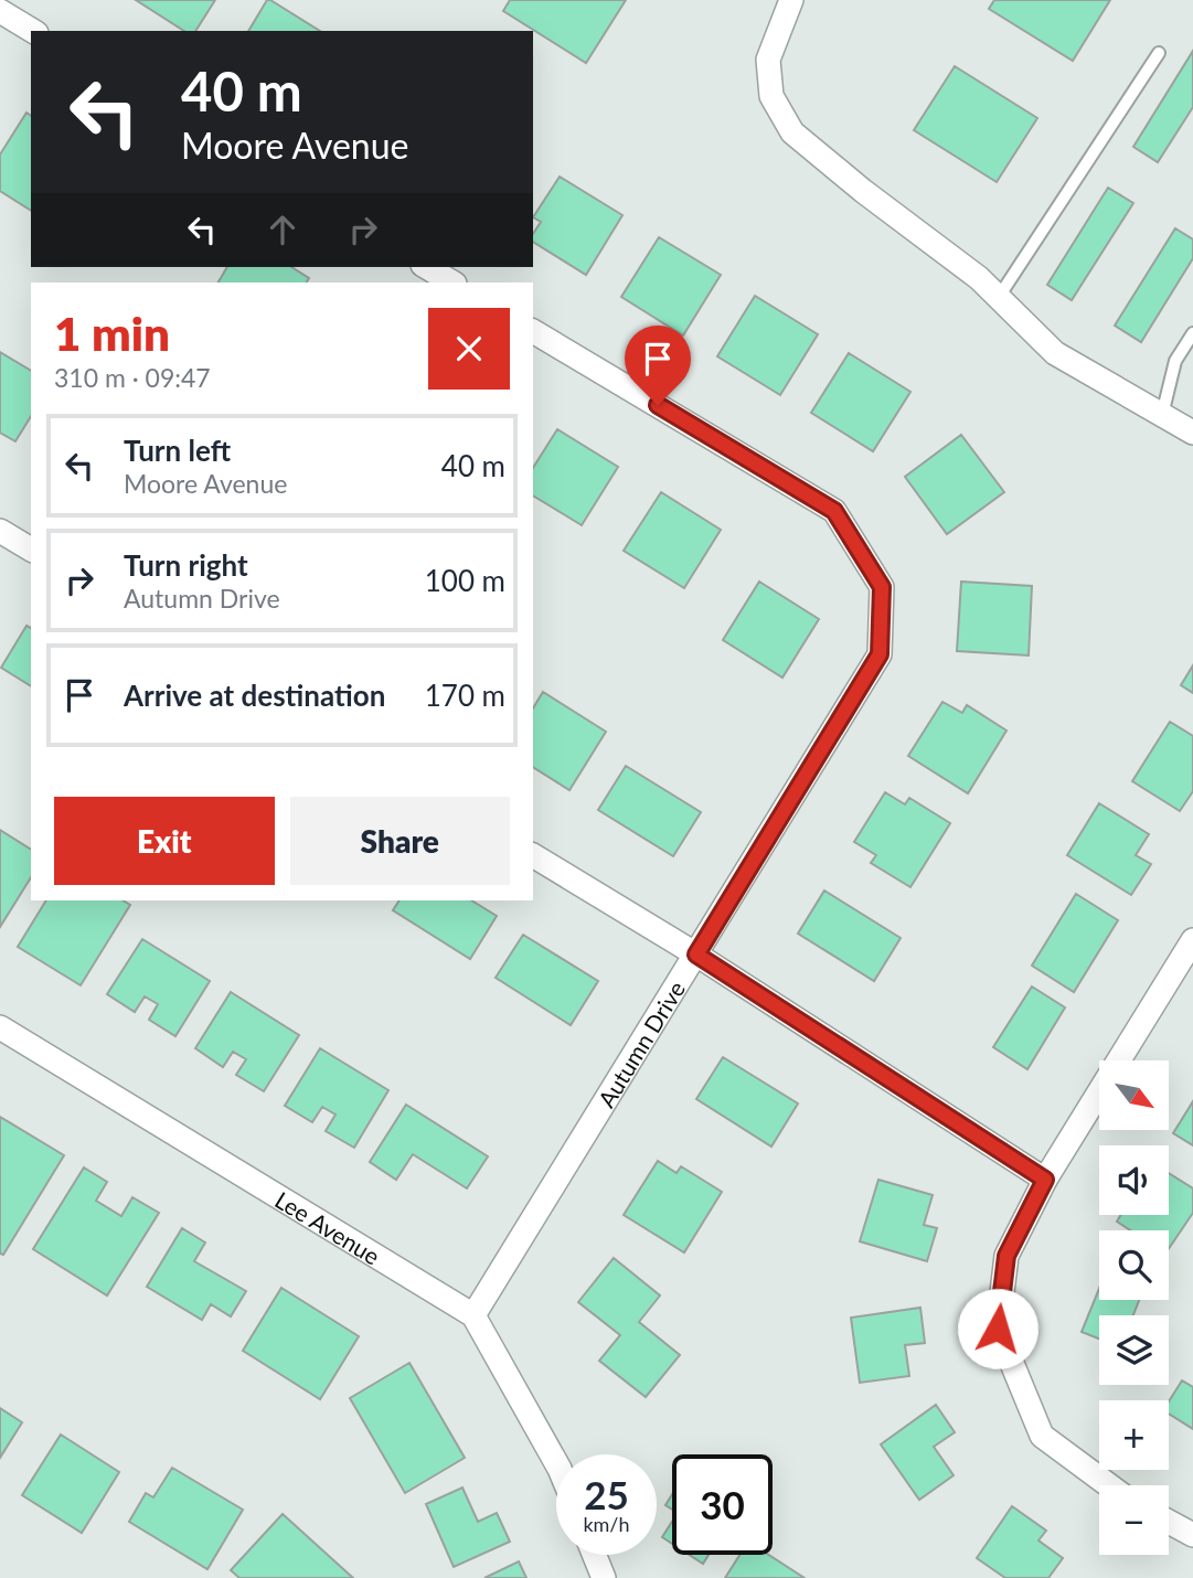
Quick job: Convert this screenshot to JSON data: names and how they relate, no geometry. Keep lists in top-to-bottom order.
{
  "streets": {
    "street": ["Autumn Drive", "Lee Avenue"]
  },
  "crossings": [
    ["Autumn Drive", "Lee Avenue"]
  ],
  "north": "bottom right",
  "page": {
    "turn": ["40 m", "Moore Avenue"],
    "heading": ["1 min", "310 m · 09:47"],
    "list": [
      {
        "name": "Turn left",
        "note": "Moore Avenue",
        "value": "40 m"
      },
      {
        "name": "Turn right",
        "note": "Autumn Drive",
        "value": "100 m"
      },
      {
        "name": "Arrive at destination",
        "value": "170 m"
      }
    ],
    "buttons": ["Exit", "Share"],
    "map_buttons": ["+", "−"],
    "speed": "25 km/h",
    "limit": "30"
  }
}
